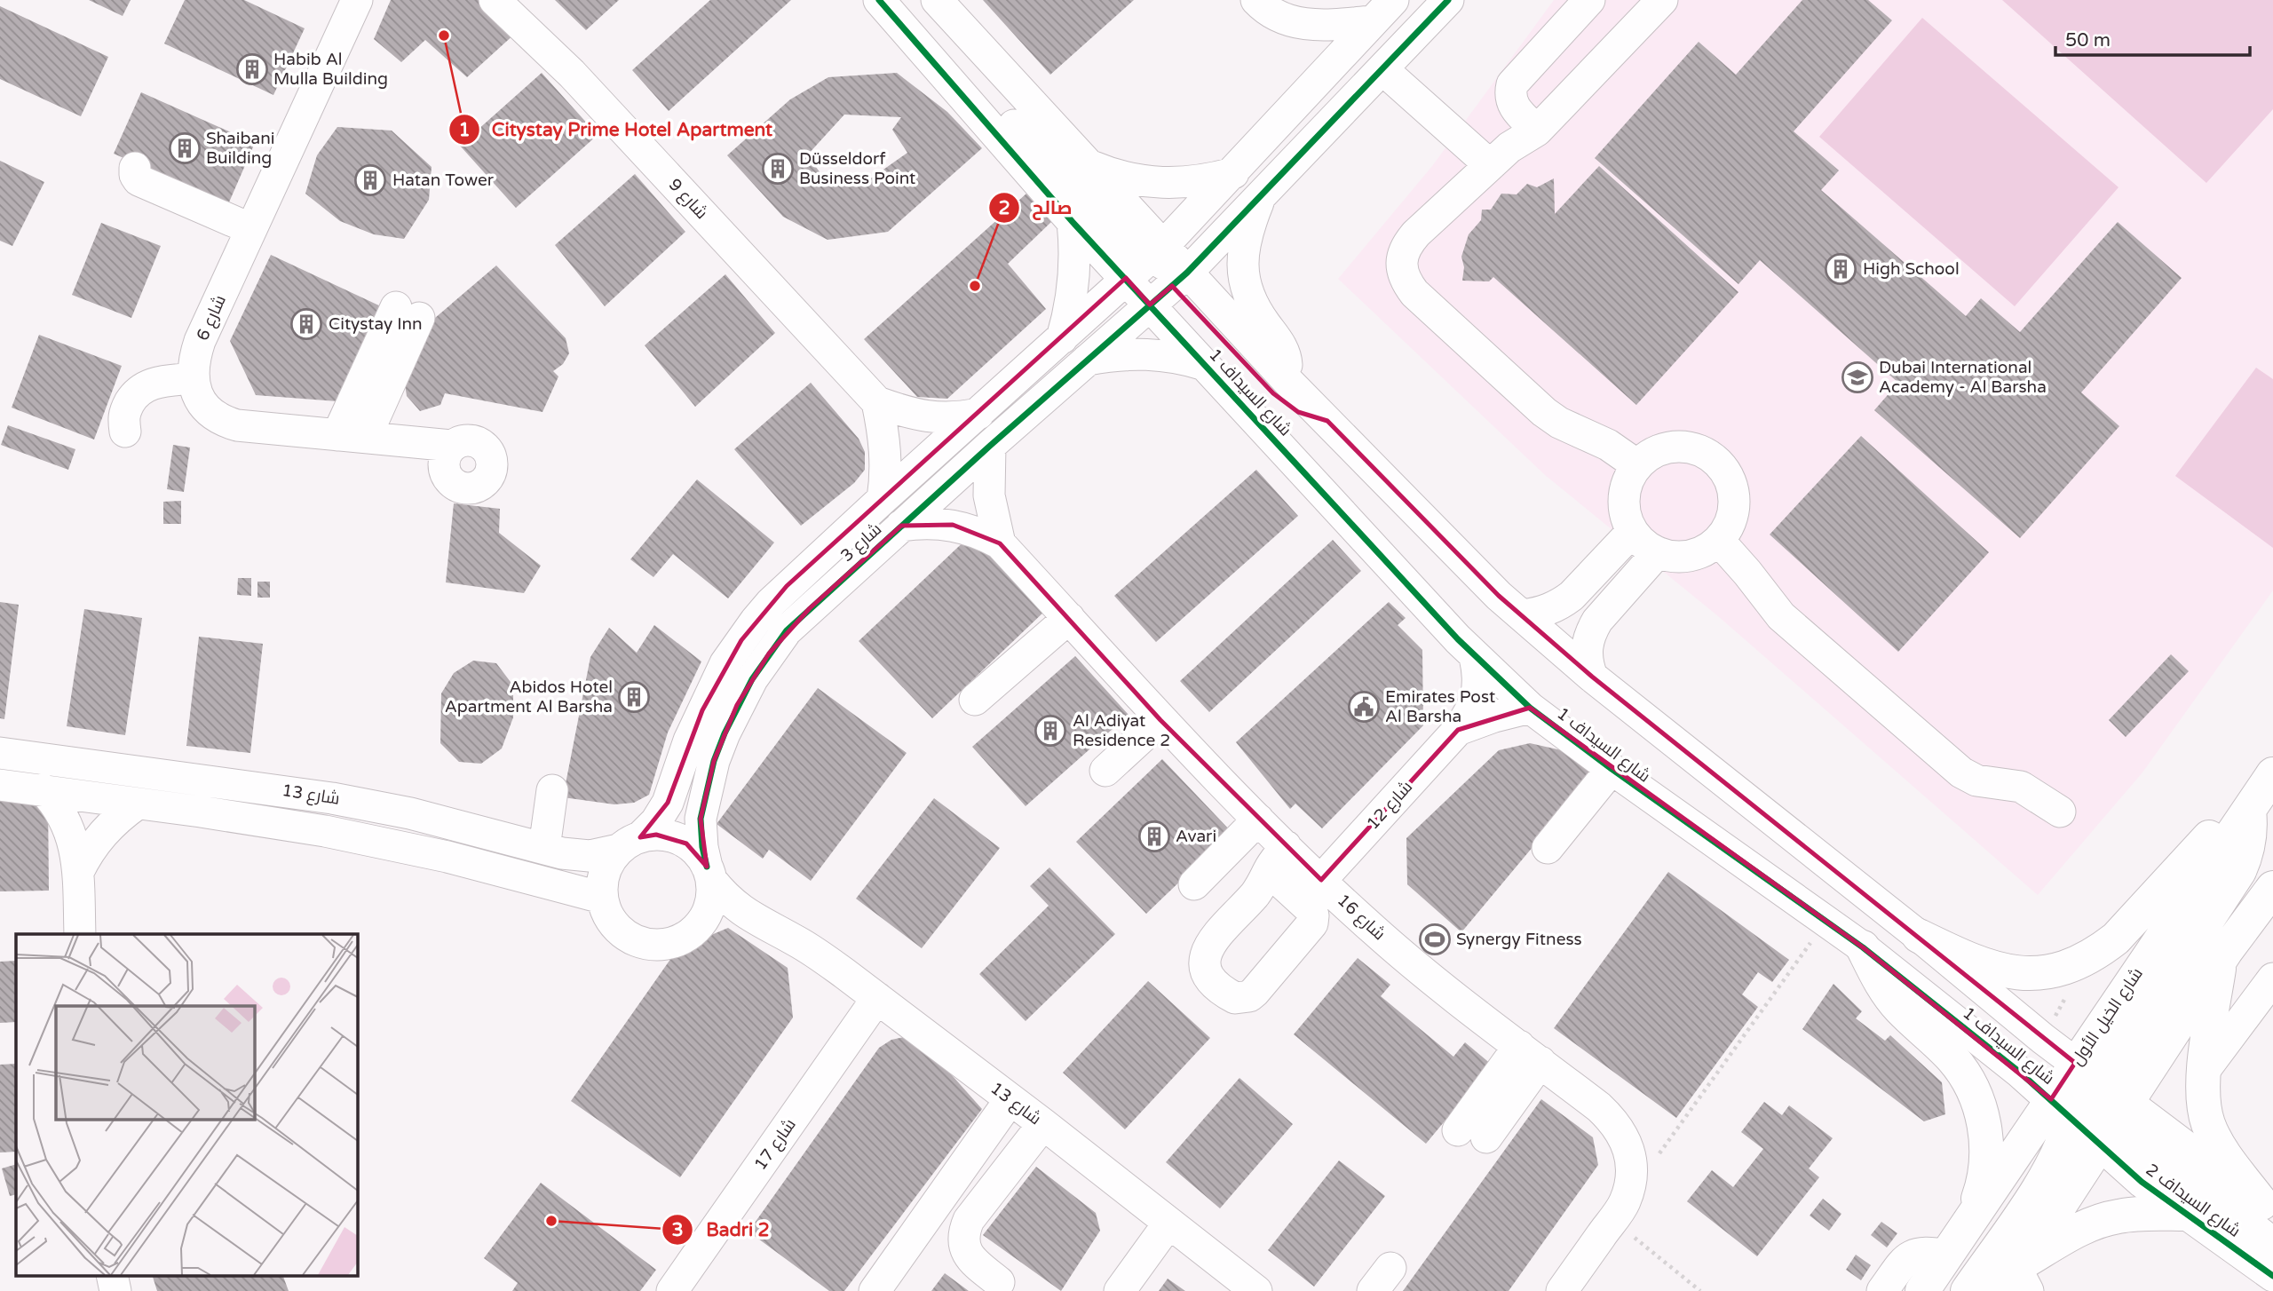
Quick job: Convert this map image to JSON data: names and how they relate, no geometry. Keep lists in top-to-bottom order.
{
  "streets": {
    "main road": ["شارع الخيل الأول"],
    "street": [
      "شارع 9",
      "شارع 6",
      "شارع السيداف 1",
      "شارع 3",
      "شارع 13",
      "شارع 12",
      "شارع 16",
      "شارع 17",
      "شارع السيداف 2"
    ]
  },
  "crossings": [
    ["شارع السيداف 1", "شارع 3"],
    ["شارع السيداف 1", "شارع 12"],
    ["شارع السيداف 1", "شارع الخيل الأول"],
    ["شارع السيداف 1", "شارع السيداف 2"],
    ["شارع 3", "شارع 13"],
    ["شارع 3", "شارع 16"],
    ["شارع 13", "شارع 17"],
    ["شارع 12", "شارع 16"],
    ["شارع الخيل الأول", "شارع السيداف 2"]
  ],
  "places": {
    "other": ["Citystay Prime Hotel Apartment", "صالح", "Badri 2"],
    "building": [
      "Habib Al Mulla Building",
      "Shaibani Building",
      "Düsseldorf Business Point",
      "Hatan Tower",
      "High School",
      "Citystay Inn",
      "Abidos Hotel Apartment Al Barsha",
      "Al Adiyat Residence 2",
      "Avari"
    ],
    "school or university": ["Dubai International Academy - Al Barsha"],
    "public building": ["Emirates Post Al Barsha"],
    "sports": ["Synergy Fitness"]
  },
  "scale_bar": "50 m"
}
